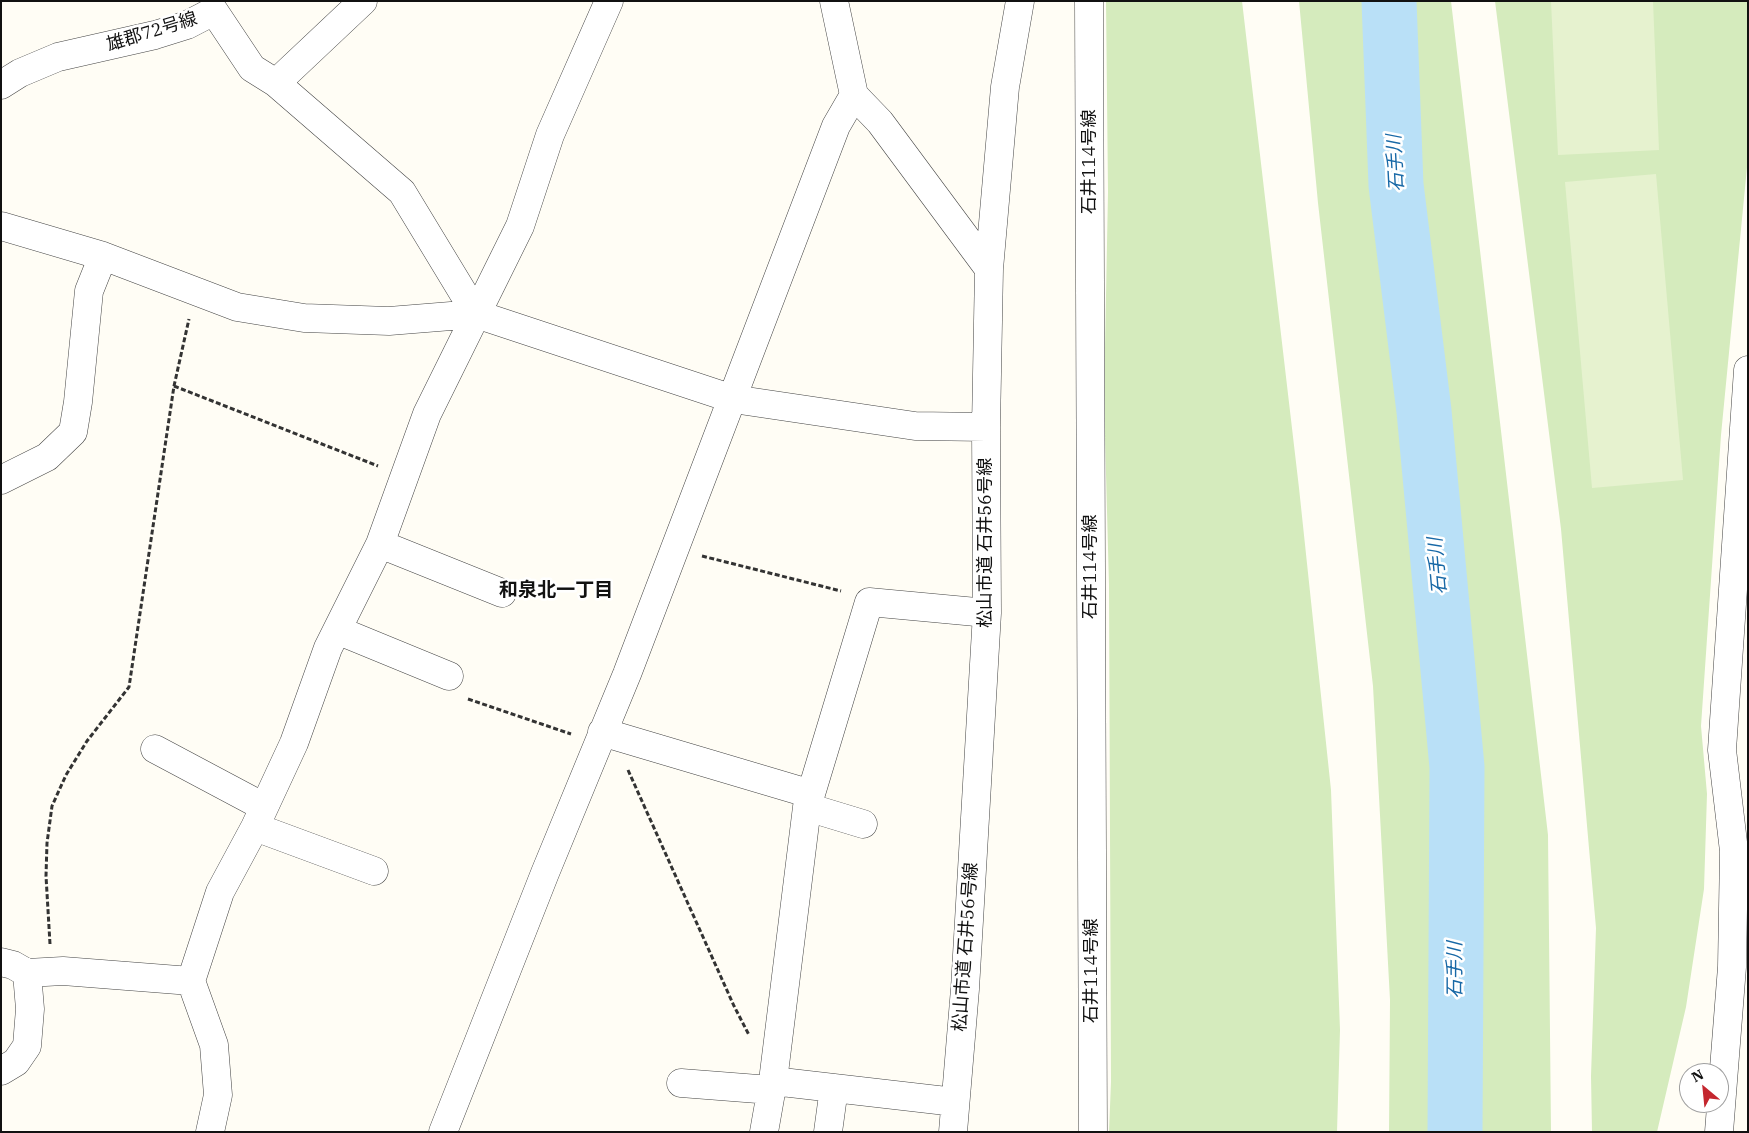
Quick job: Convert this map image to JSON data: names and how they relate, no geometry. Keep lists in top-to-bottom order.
{
  "streets": {
    "street": ["雄郡72号線", "石井114号線", "松山市道 石井56号線"]
  },
  "districts": ["和泉北一丁目"],
  "water": ["石手川"],
  "north": "top left"
}
